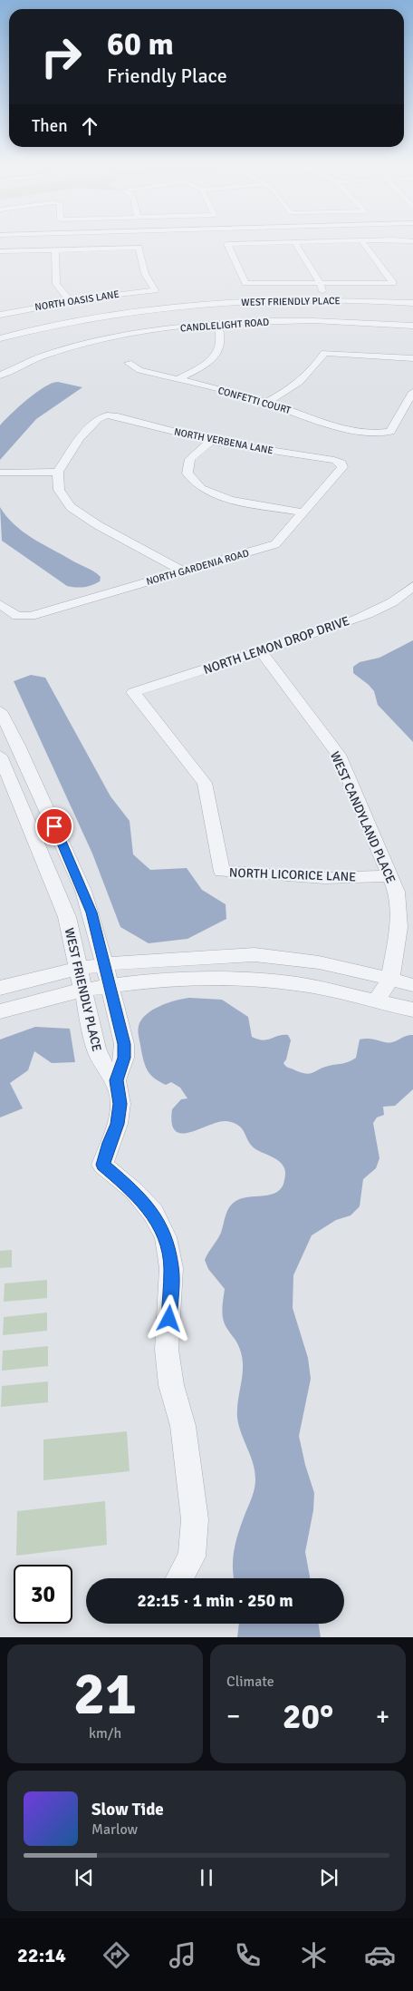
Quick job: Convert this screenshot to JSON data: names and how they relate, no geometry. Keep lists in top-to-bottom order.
{
  "streets": {
    "street": [
      "NORTH OASIS LANE",
      "WEST FRIENDLY PLACE",
      "CANDLELIGHT ROAD",
      "CONFETTI COURT",
      "NORTH VERBENA LANE",
      "NORTH GARDENIA ROAD",
      "NORTH LEMON DROP DRIVE",
      "WEST CANDYLAND PLACE",
      "NORTH LICORICE LANE"
    ]
  },
  "crossings": [
    ["NORTH VERBENA LANE", "NORTH GARDENIA ROAD"],
    ["NORTH LEMON DROP DRIVE", "WEST CANDYLAND PLACE"],
    ["NORTH LEMON DROP DRIVE", "NORTH LICORICE LANE"],
    ["WEST CANDYLAND PLACE", "NORTH LICORICE LANE"]
  ],
  "page": {
    "turn": ["60 m", "Friendly Place"],
    "then": "Then",
    "limit": "30",
    "trip": "22:15 · 1 min · 250 m",
    "tile": [
      ["21", "km/h"],
      "Climate"
    ],
    "heat": ["−", "20°", "+"],
    "song": ["Slow Tide", "Marlow"],
    "tabs": "22:14"
  }
}
